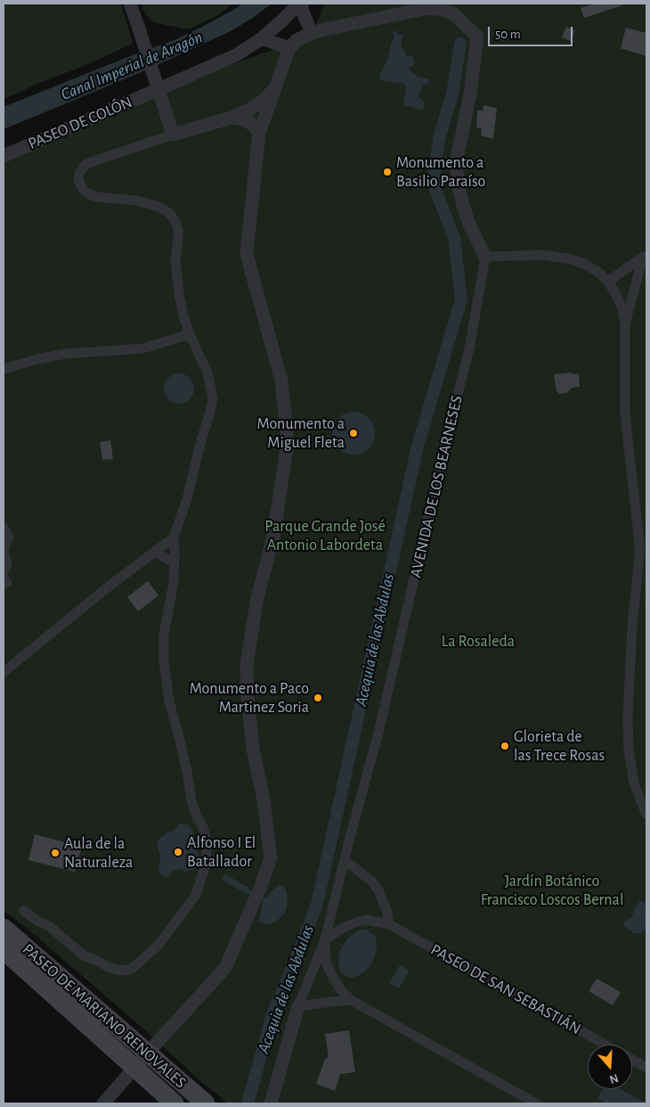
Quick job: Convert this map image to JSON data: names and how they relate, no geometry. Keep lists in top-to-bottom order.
{
  "streets": {
    "main road": ["PASEO DE MARIANO RENOVALES"],
    "street": ["PASEO DE COLÓN", "AVENIDA DE LOS BEARNESES", "PASEO DE SAN SEBASTIÁN"]
  },
  "crossings": [
    ["AVENIDA DE LOS BEARNESES", "PASEO DE SAN SEBASTIÁN"]
  ],
  "water": ["Canal Imperial de Aragón", "Acequia de las Abdulas"],
  "parks": ["Parque Grande José Antonio Labordeta", "La Rosaleda", "Jardín Botánico Francisco Loscos Bernal"],
  "places": [
    "Monumento a Basilio Paraíso",
    "Monumento a Miguel Fleta",
    "Monumento a Paco Martinez Soria",
    "Glorieta de las Trece Rosas",
    "Alfonso I El Batallador",
    "Aula de la Naturaleza"
  ],
  "scale_bar": "50 m",
  "north": "bottom"
}
